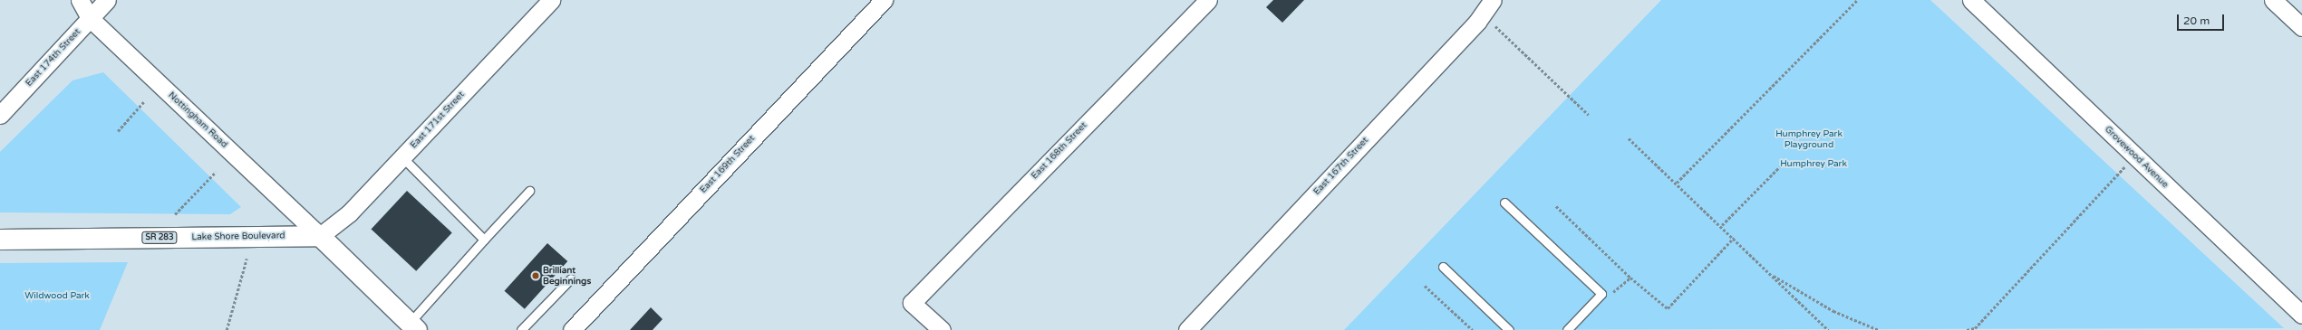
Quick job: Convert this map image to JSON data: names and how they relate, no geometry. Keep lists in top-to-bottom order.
{
  "streets": {
    "main road": ["Lake Shore Boulevard", "SR 283"],
    "street": [
      "East 174th Street",
      "Nottingham Road",
      "East 171st Street",
      "East 168th Street",
      "Grovewood Avenue",
      "East 169th Street",
      "East 167th Street"
    ]
  },
  "crossings": [
    ["East 174th Street", "Nottingham Road"],
    ["Nottingham Road", "East 171st Street"],
    ["Nottingham Road", "Lake Shore Boulevard"],
    ["East 171st Street", "Lake Shore Boulevard"]
  ],
  "parks": ["Humphrey Park Playground", "Humphrey Park", "Wildwood Park"],
  "places": ["Brilliant Beginnings"],
  "scale_bar": "20 m"
}
